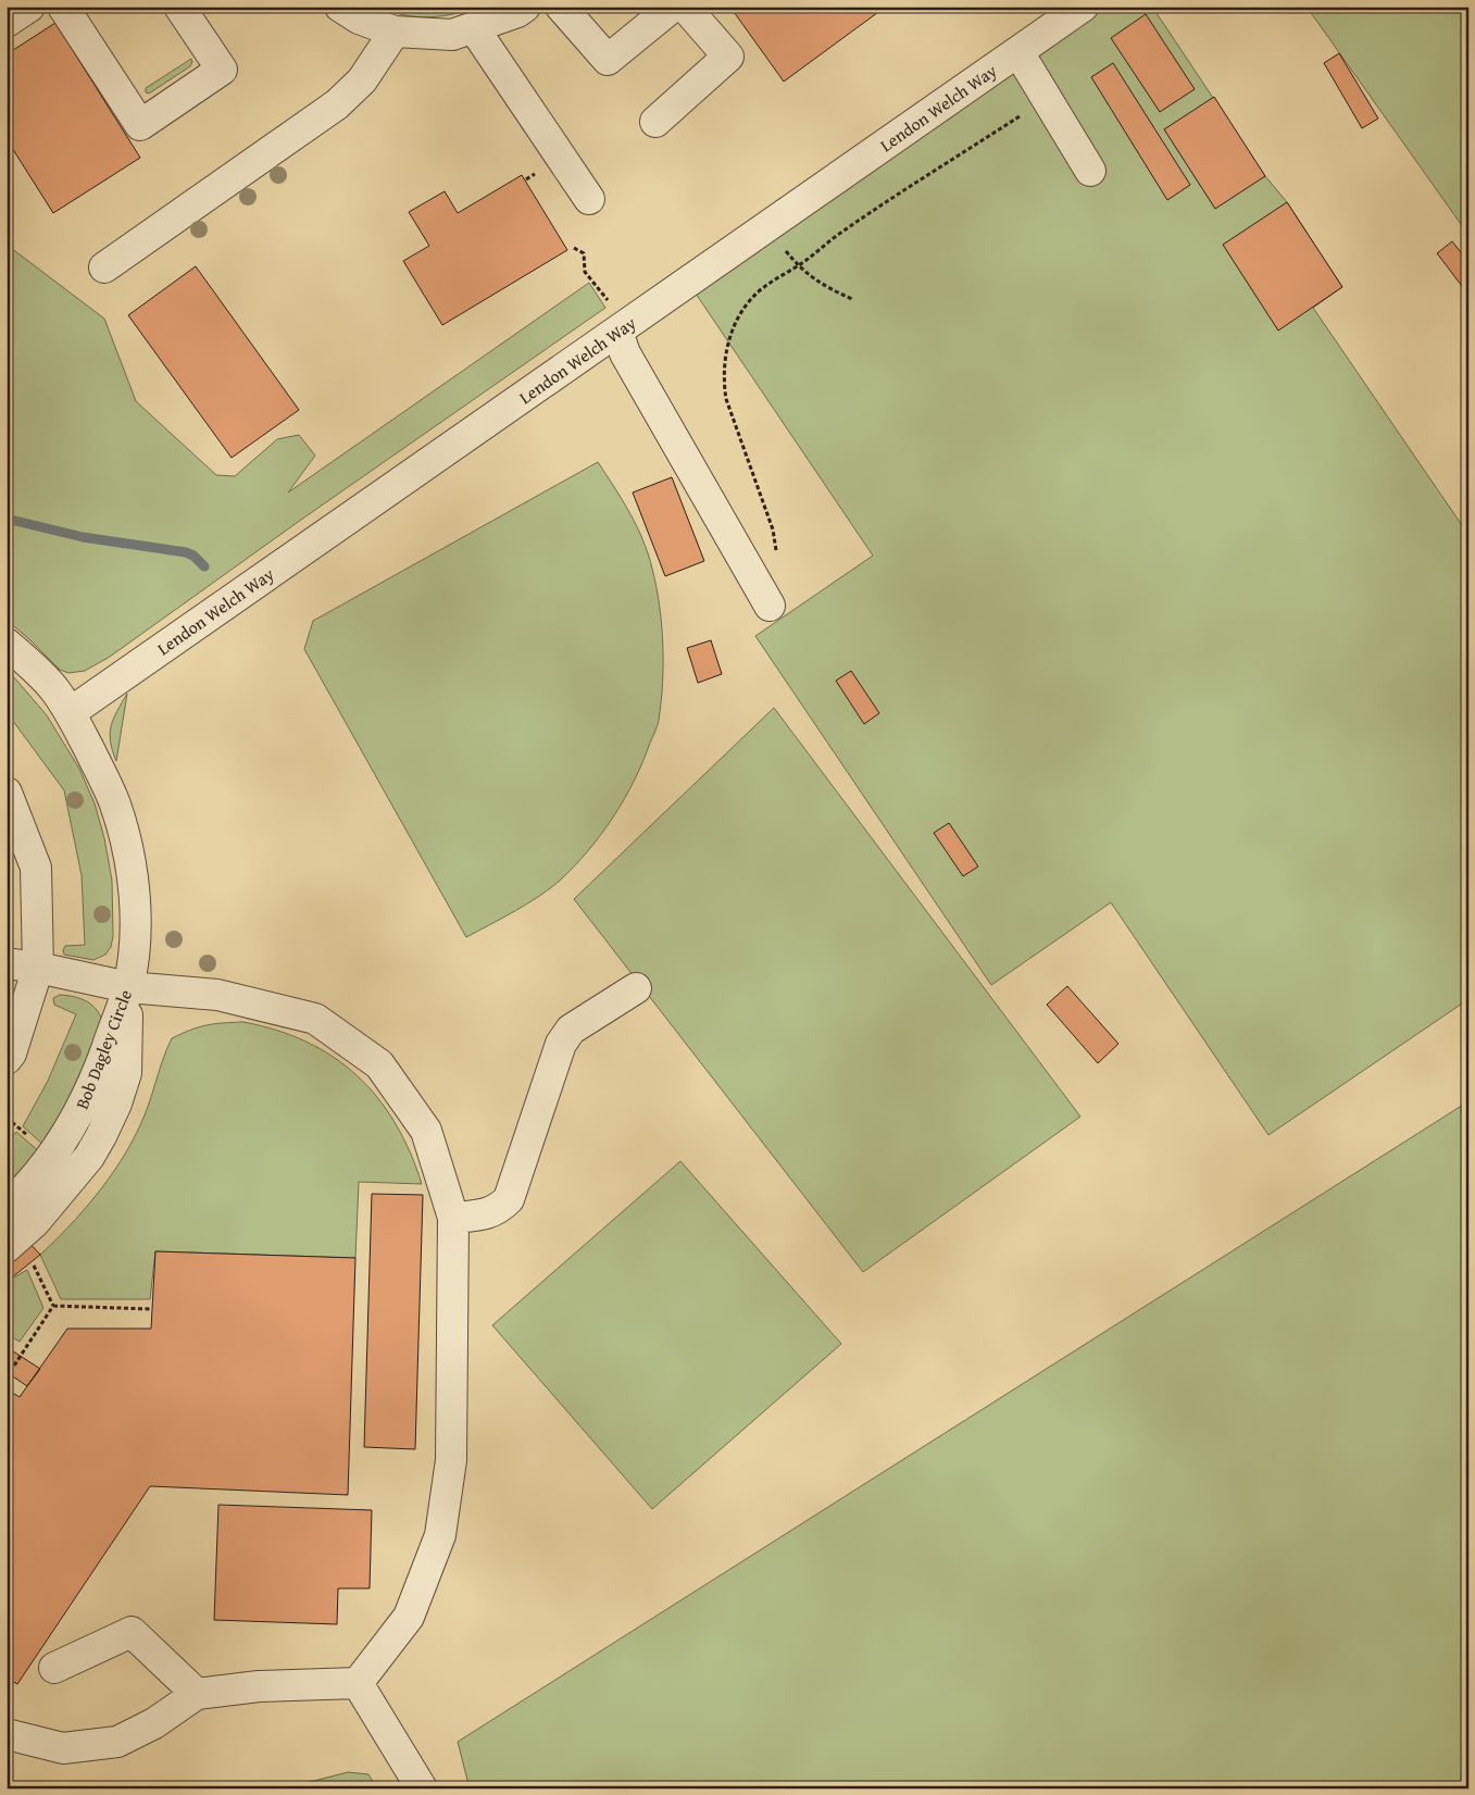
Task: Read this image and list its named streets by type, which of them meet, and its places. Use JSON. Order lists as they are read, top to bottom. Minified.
{"streets":{"street":["Lendon Welch Way","Bob Dagley Circle"]},"crossings":[["Lendon Welch Way","Bob Dagley Circle"]]}
